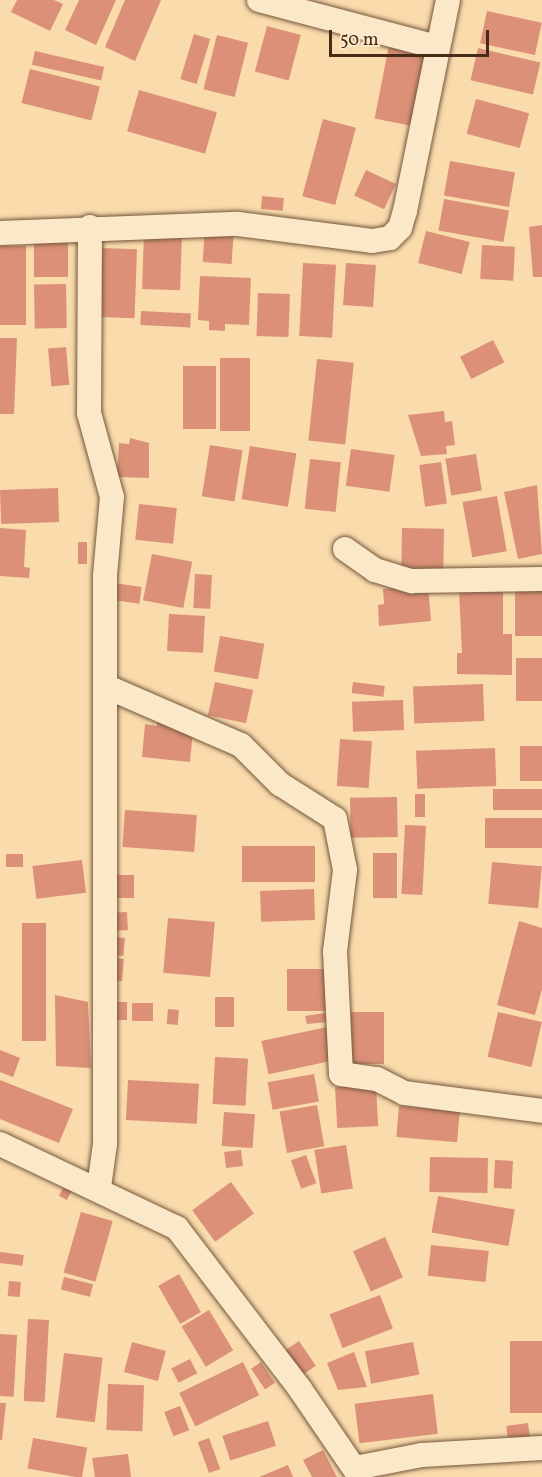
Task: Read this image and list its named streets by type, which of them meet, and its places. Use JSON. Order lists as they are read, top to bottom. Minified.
{"scale_bar":"50 m"}
